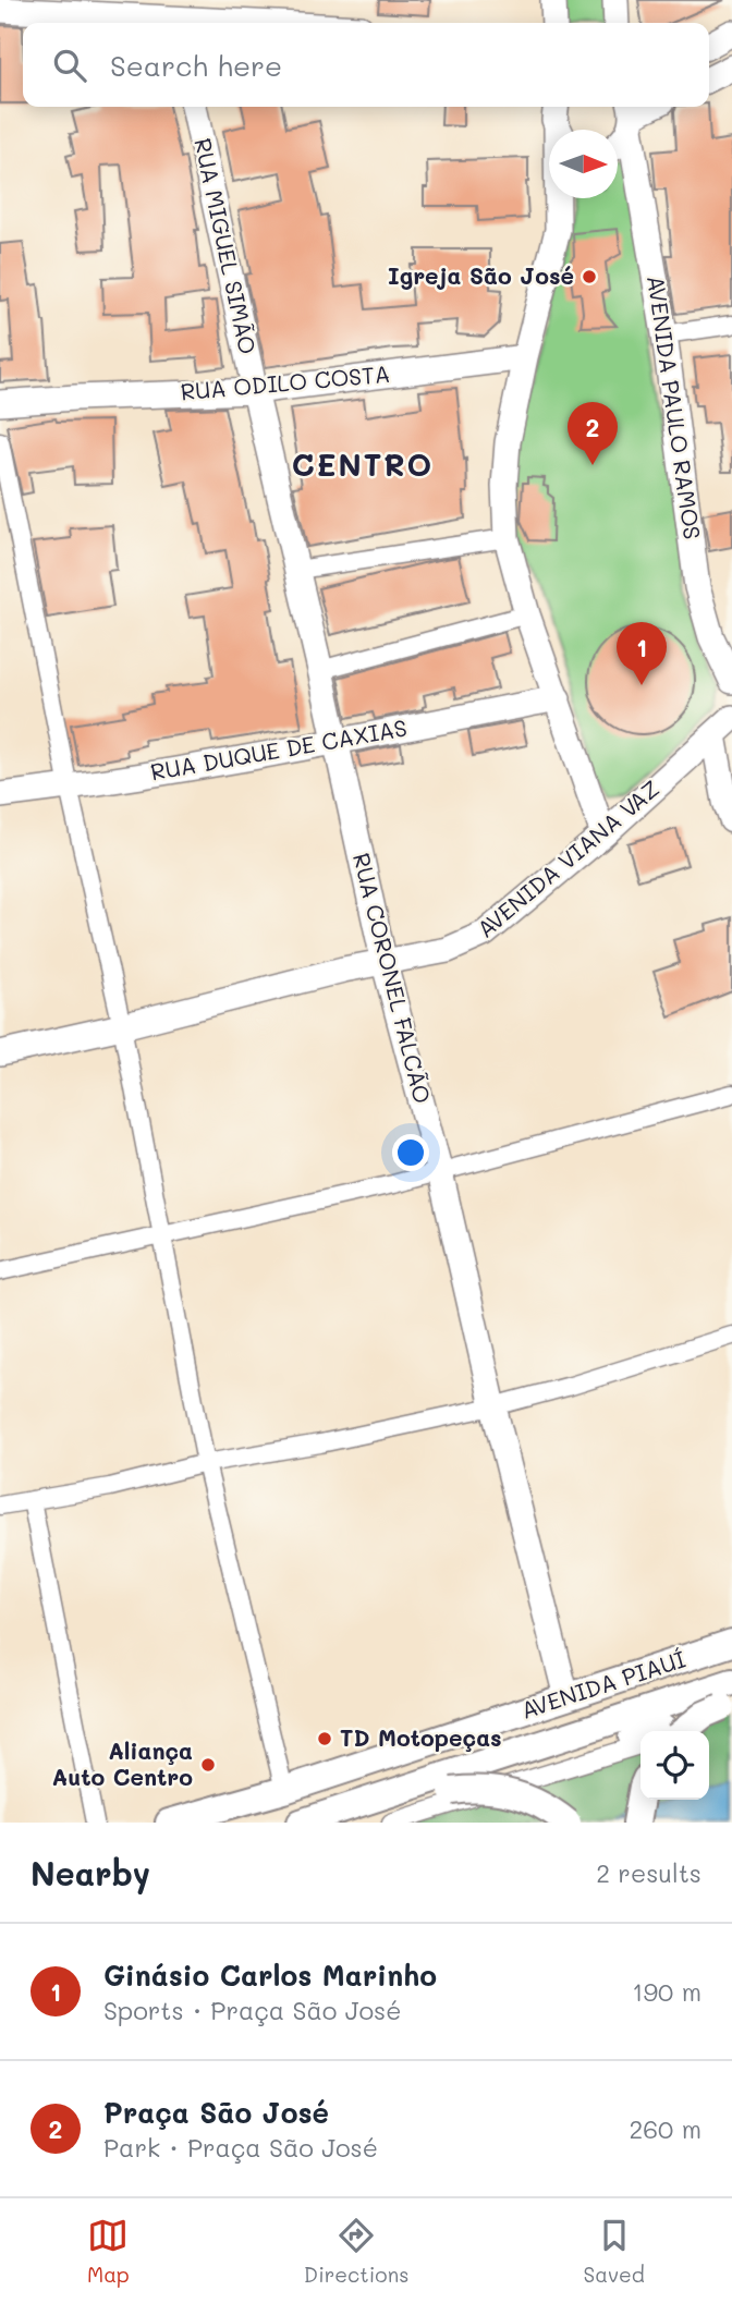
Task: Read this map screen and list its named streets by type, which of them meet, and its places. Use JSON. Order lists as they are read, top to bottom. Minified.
{"streets":{"main road":["AVENIDA PIAUÍ"],"street":["RUA MIGUEL SIMÃO","RUA ODILO COSTA","AVENIDA PAULO RAMOS","RUA DUQUE DE CAXIAS","AVENIDA VIANA VAZ","RUA CORONEL FALCÃO"]},"crossings":[["RUA MIGUEL SIMÃO","RUA ODILO COSTA"],["RUA MIGUEL SIMÃO","RUA CORONEL FALCÃO"],["RUA ODILO COSTA","RUA CORONEL FALCÃO"],["RUA DUQUE DE CAXIAS","RUA CORONEL FALCÃO"],["AVENIDA VIANA VAZ","RUA CORONEL FALCÃO"],["RUA CORONEL FALCÃO","AVENIDA PIAUÍ"]],"districts":["CENTRO"],"places":["Igreja São José","TD Motopeças","Aliança Auto Centro"],"north":"right","page":{"search":"Search here","pins":["2","1"],"heading":["Nearby","2 results"],"list":[{"mark":"1","name":"Ginásio Carlos Marinho","note":"Sports · Praça São José","value":"190 m"},{"mark":"2","name":"Praça São José","note":"Park · Praça São José","value":"260 m"}],"nav":["Map","Directions","Saved"]}}
